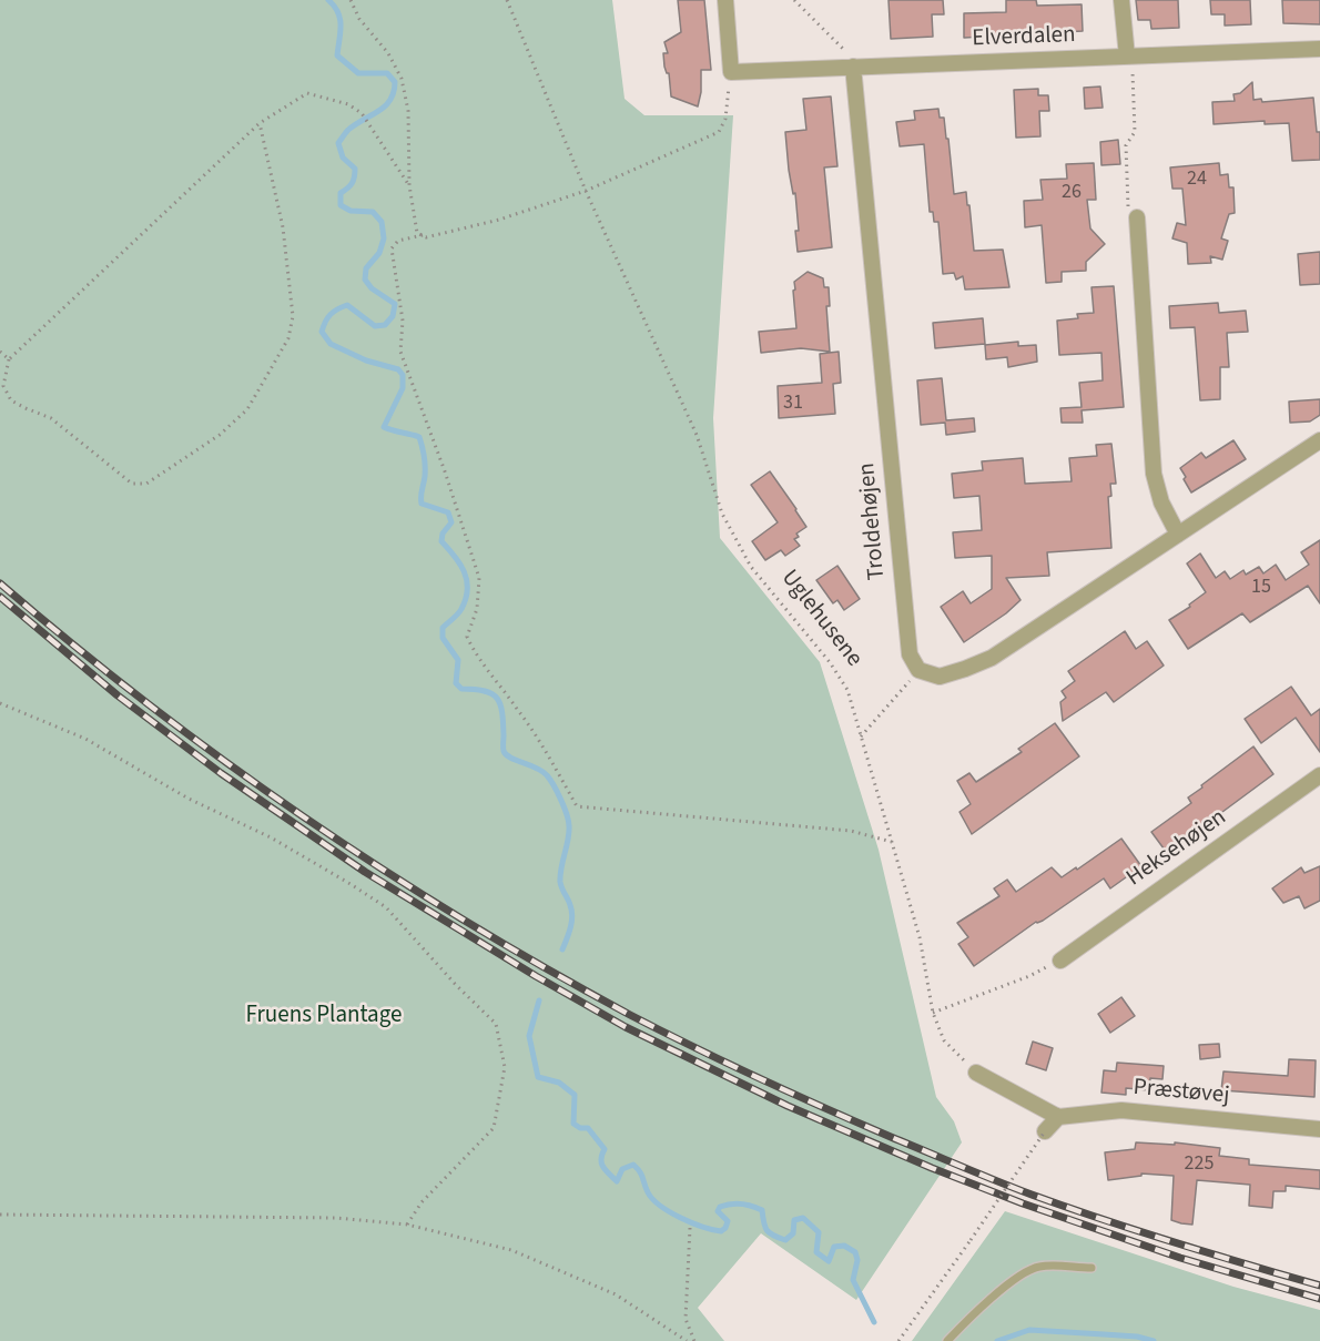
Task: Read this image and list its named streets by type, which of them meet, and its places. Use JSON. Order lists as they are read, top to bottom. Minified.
{"streets":{"street":["Elverdalen","Troldehøjen","Heksehøjen","Præstøvej"],"path":["Uglehusene"]},"crossings":[["Elverdalen","Troldehøjen"]],"parks":["Fruens Plantage"],"house_numbers":["24","26","31","15","225"]}
